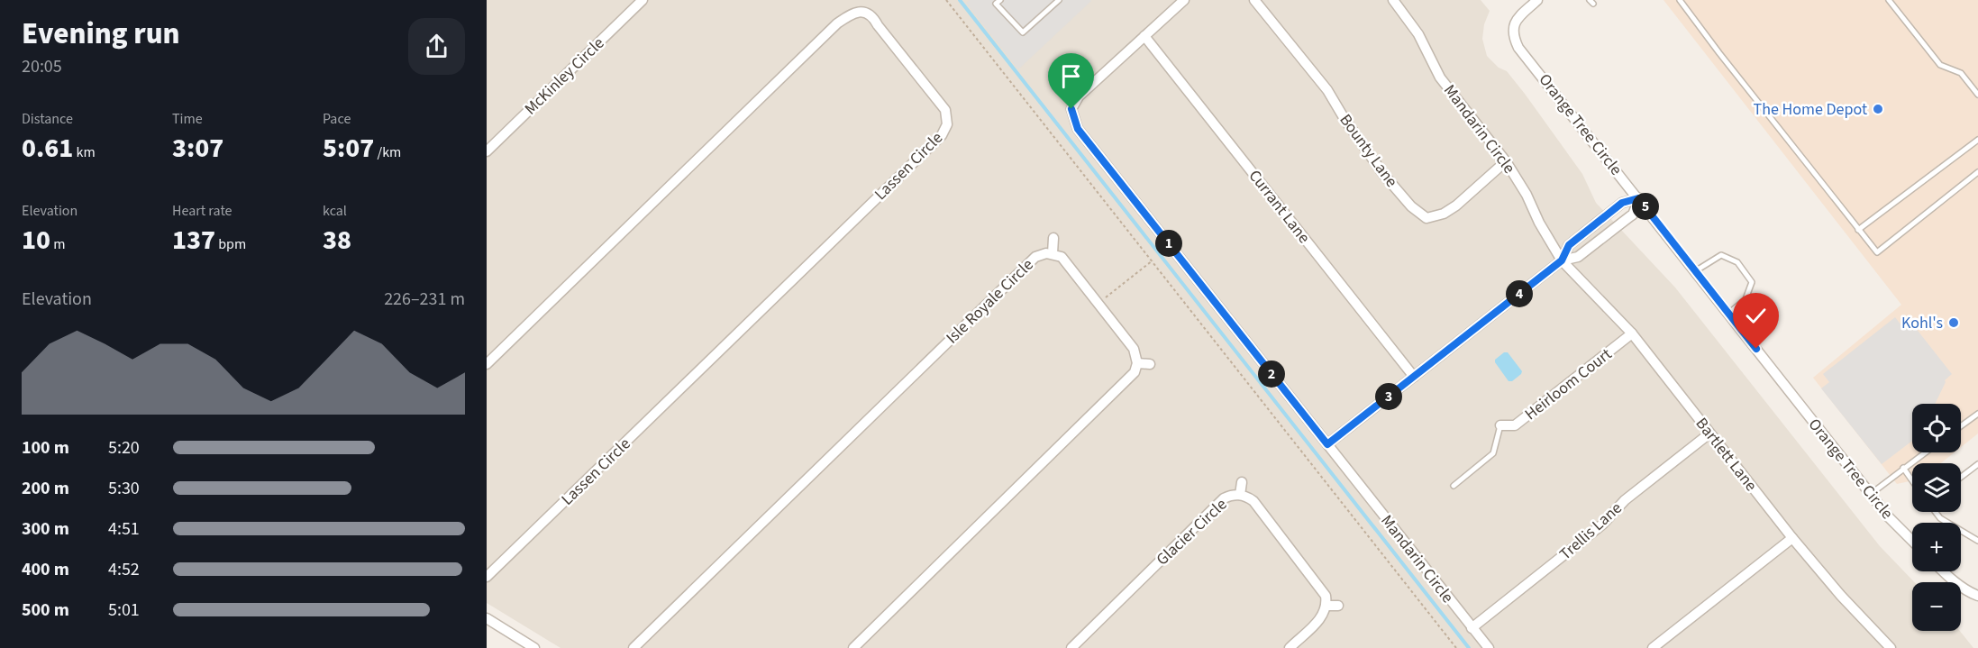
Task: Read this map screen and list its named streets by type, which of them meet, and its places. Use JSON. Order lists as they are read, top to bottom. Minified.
{"streets":{"street":["McKinley Circle","Orange Tree Circle","Mandarin Circle","Bounty Lane","Lassen Circle","Currant Lane","Isle Royale Circle","Heirloom Court","Bartlett Lane","Trellis Lane","Glacier Circle"]},"crossings":[["Mandarin Circle","Bounty Lane"],["Mandarin Circle","Currant Lane"],["Mandarin Circle","Bartlett Lane"],["Mandarin Circle","Trellis Lane"],["Heirloom Court","Bartlett Lane"],["Bartlett Lane","Trellis Lane"]],"places":["The Home Depot","Kohl's"],"page":{"heading":["Evening run","20:05"],"stats":[["Distance","0.61 km"],["Time","3:07"],["Pace","5:07 /km"],["Elevation","10 m"],["Heart rate","137 bpm"],["kcal","38"]],"pins":["5","1","4","2","3"],"chart":["Elevation","226–231 m"],"map_buttons":["+","−"],"list":[{"name":"100 m","note":"5:20"},{"name":"200 m","note":"5:30"},{"name":"300 m","note":"4:51"},{"name":"400 m","note":"4:52"},{"name":"500 m","note":"5:01"}]}}
